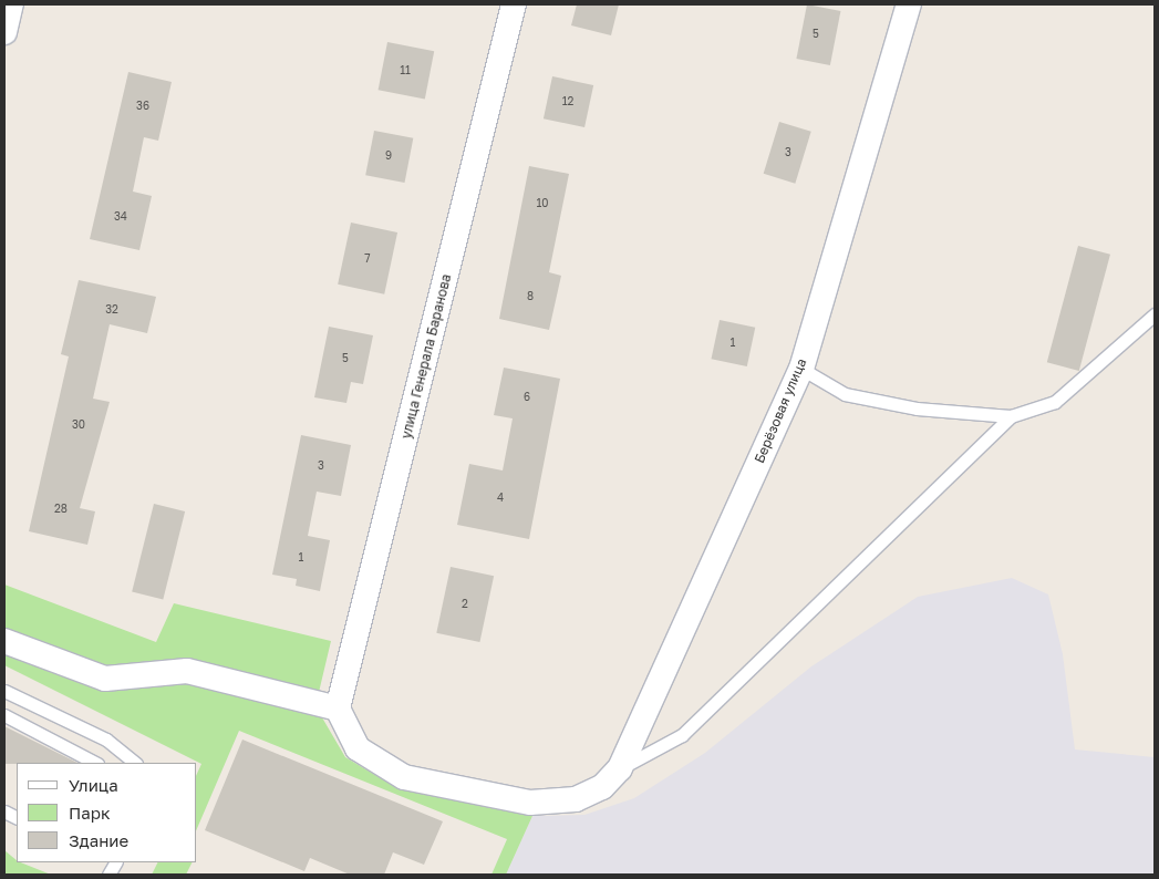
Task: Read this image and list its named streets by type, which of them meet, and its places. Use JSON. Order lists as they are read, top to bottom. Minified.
{"streets":{"street":["улица Генерала Баранова","Берёзовая улица"]},"house_numbers":["5","11","12","36","3","9","10","34","7","8","32","1","5","6","30","3","4","28","1","2"],"legend":["Улица","Парк","Здание"]}
